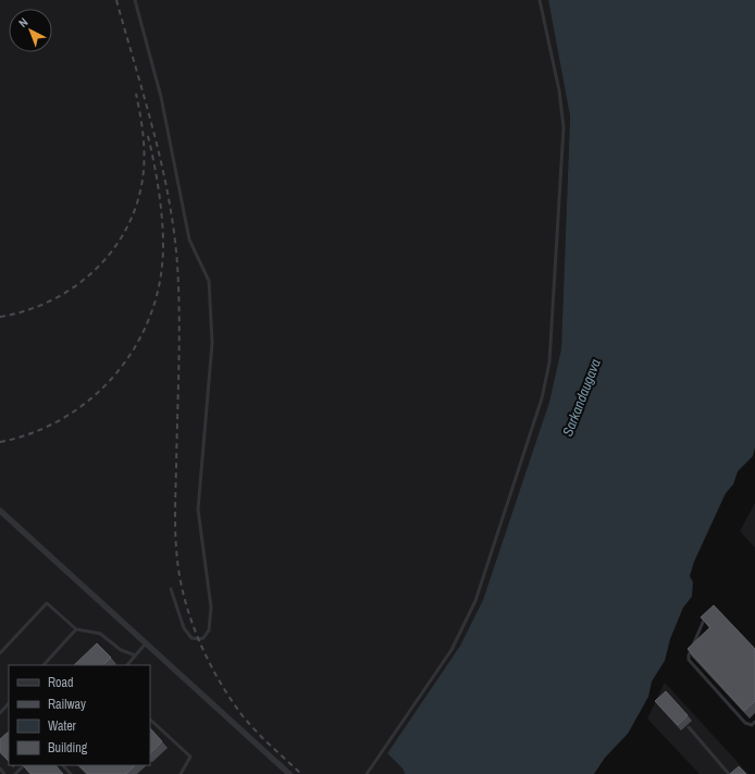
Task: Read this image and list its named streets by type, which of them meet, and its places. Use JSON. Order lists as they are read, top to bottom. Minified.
{"water":["Sarkandaugava"],"legend":["Road","Railway","Water","Building"],"north":"top left"}
